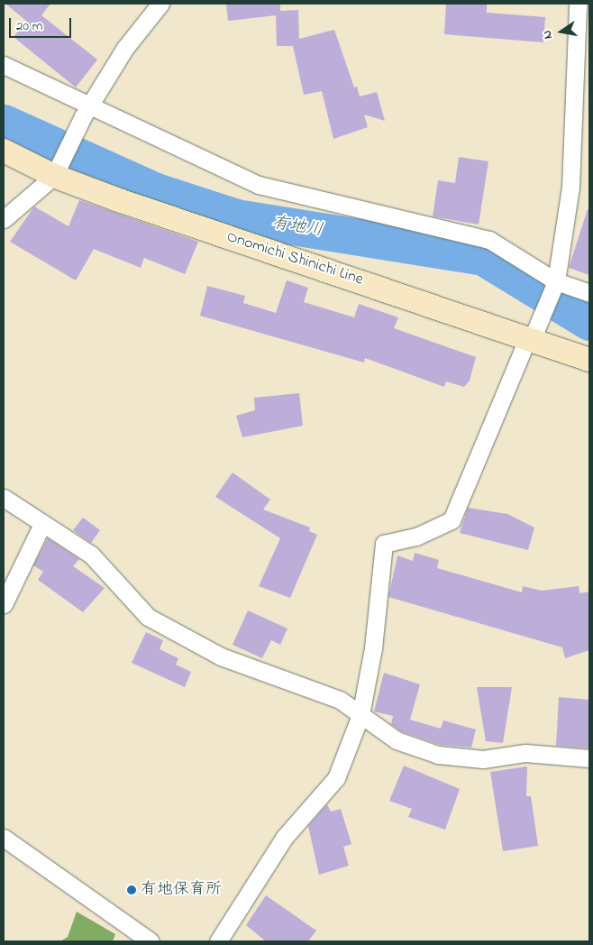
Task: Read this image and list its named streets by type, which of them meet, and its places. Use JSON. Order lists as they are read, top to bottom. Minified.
{"streets":{"main road":["Onomichi Shinichi Line"]},"water":["有地川"],"places":["有地保育所"],"scale_bar":"20 m","north":"left"}
